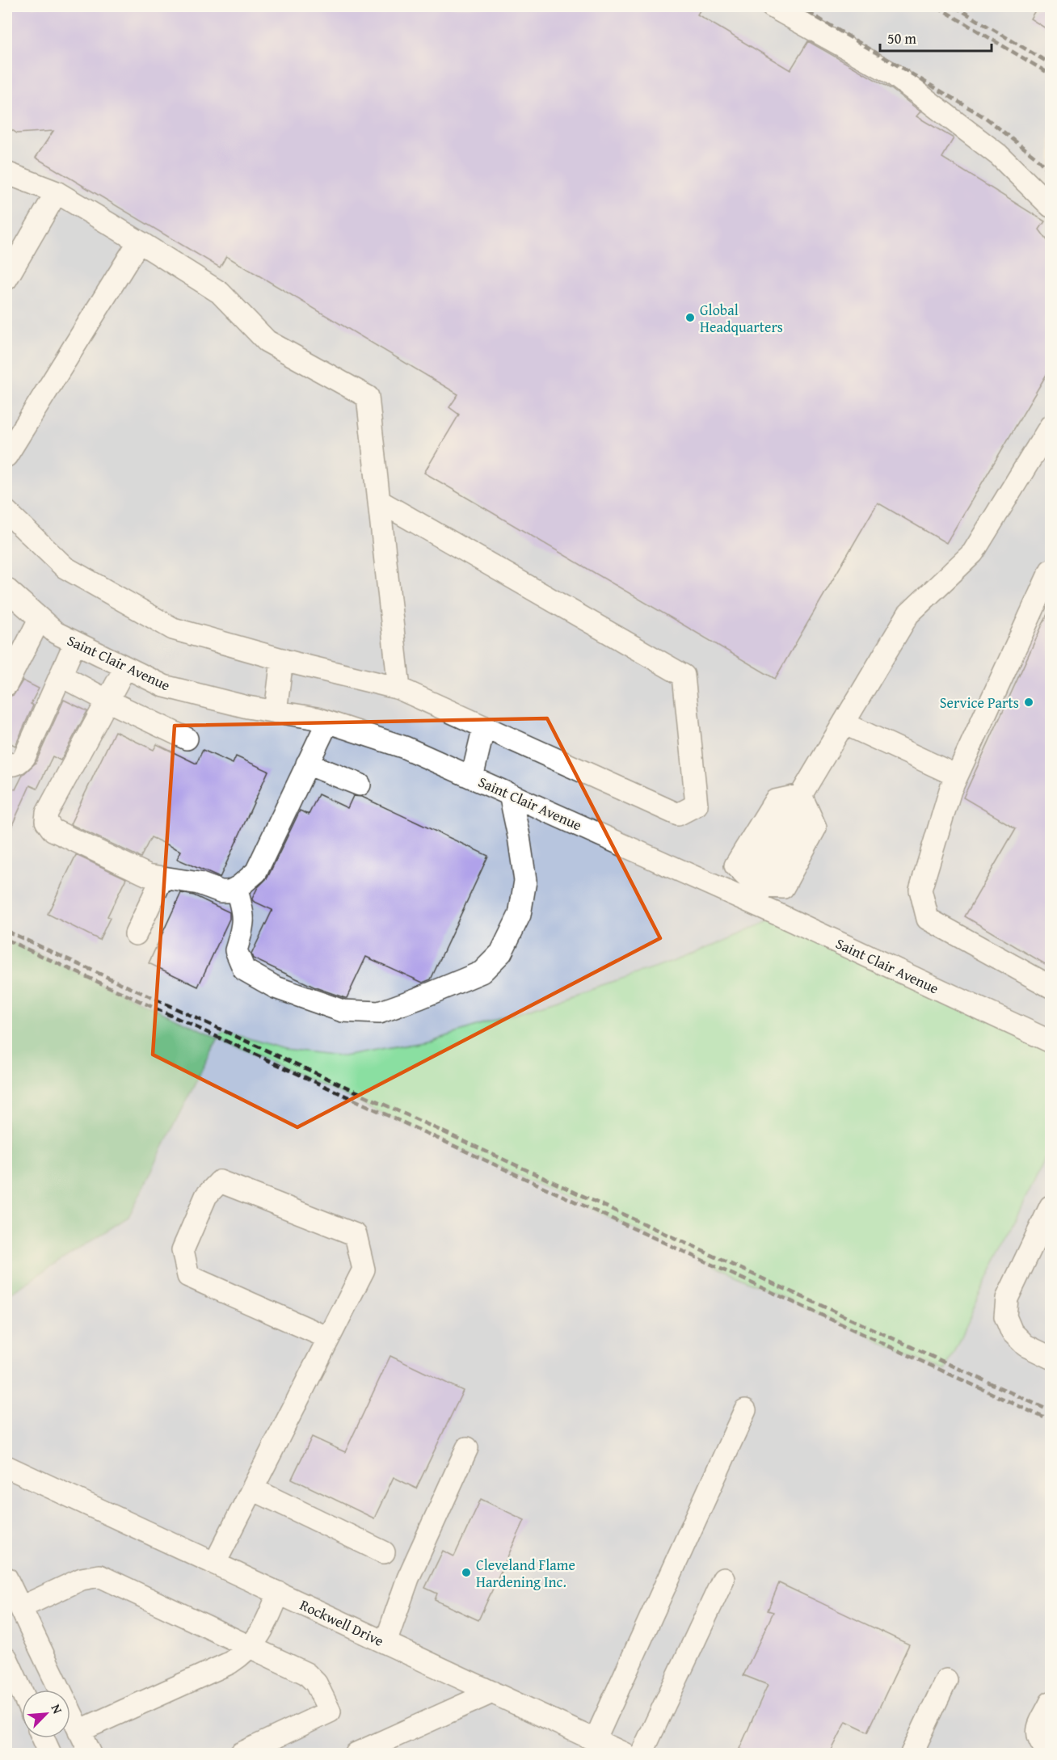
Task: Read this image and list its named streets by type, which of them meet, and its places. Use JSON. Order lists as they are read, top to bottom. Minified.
{"streets":{"street":["Saint Clair Avenue","Rockwell Drive"]},"places":["Global Headquarters","Service Parts","Cleveland Flame Hardening Inc."],"scale_bar":"50 m","north":"top right"}
